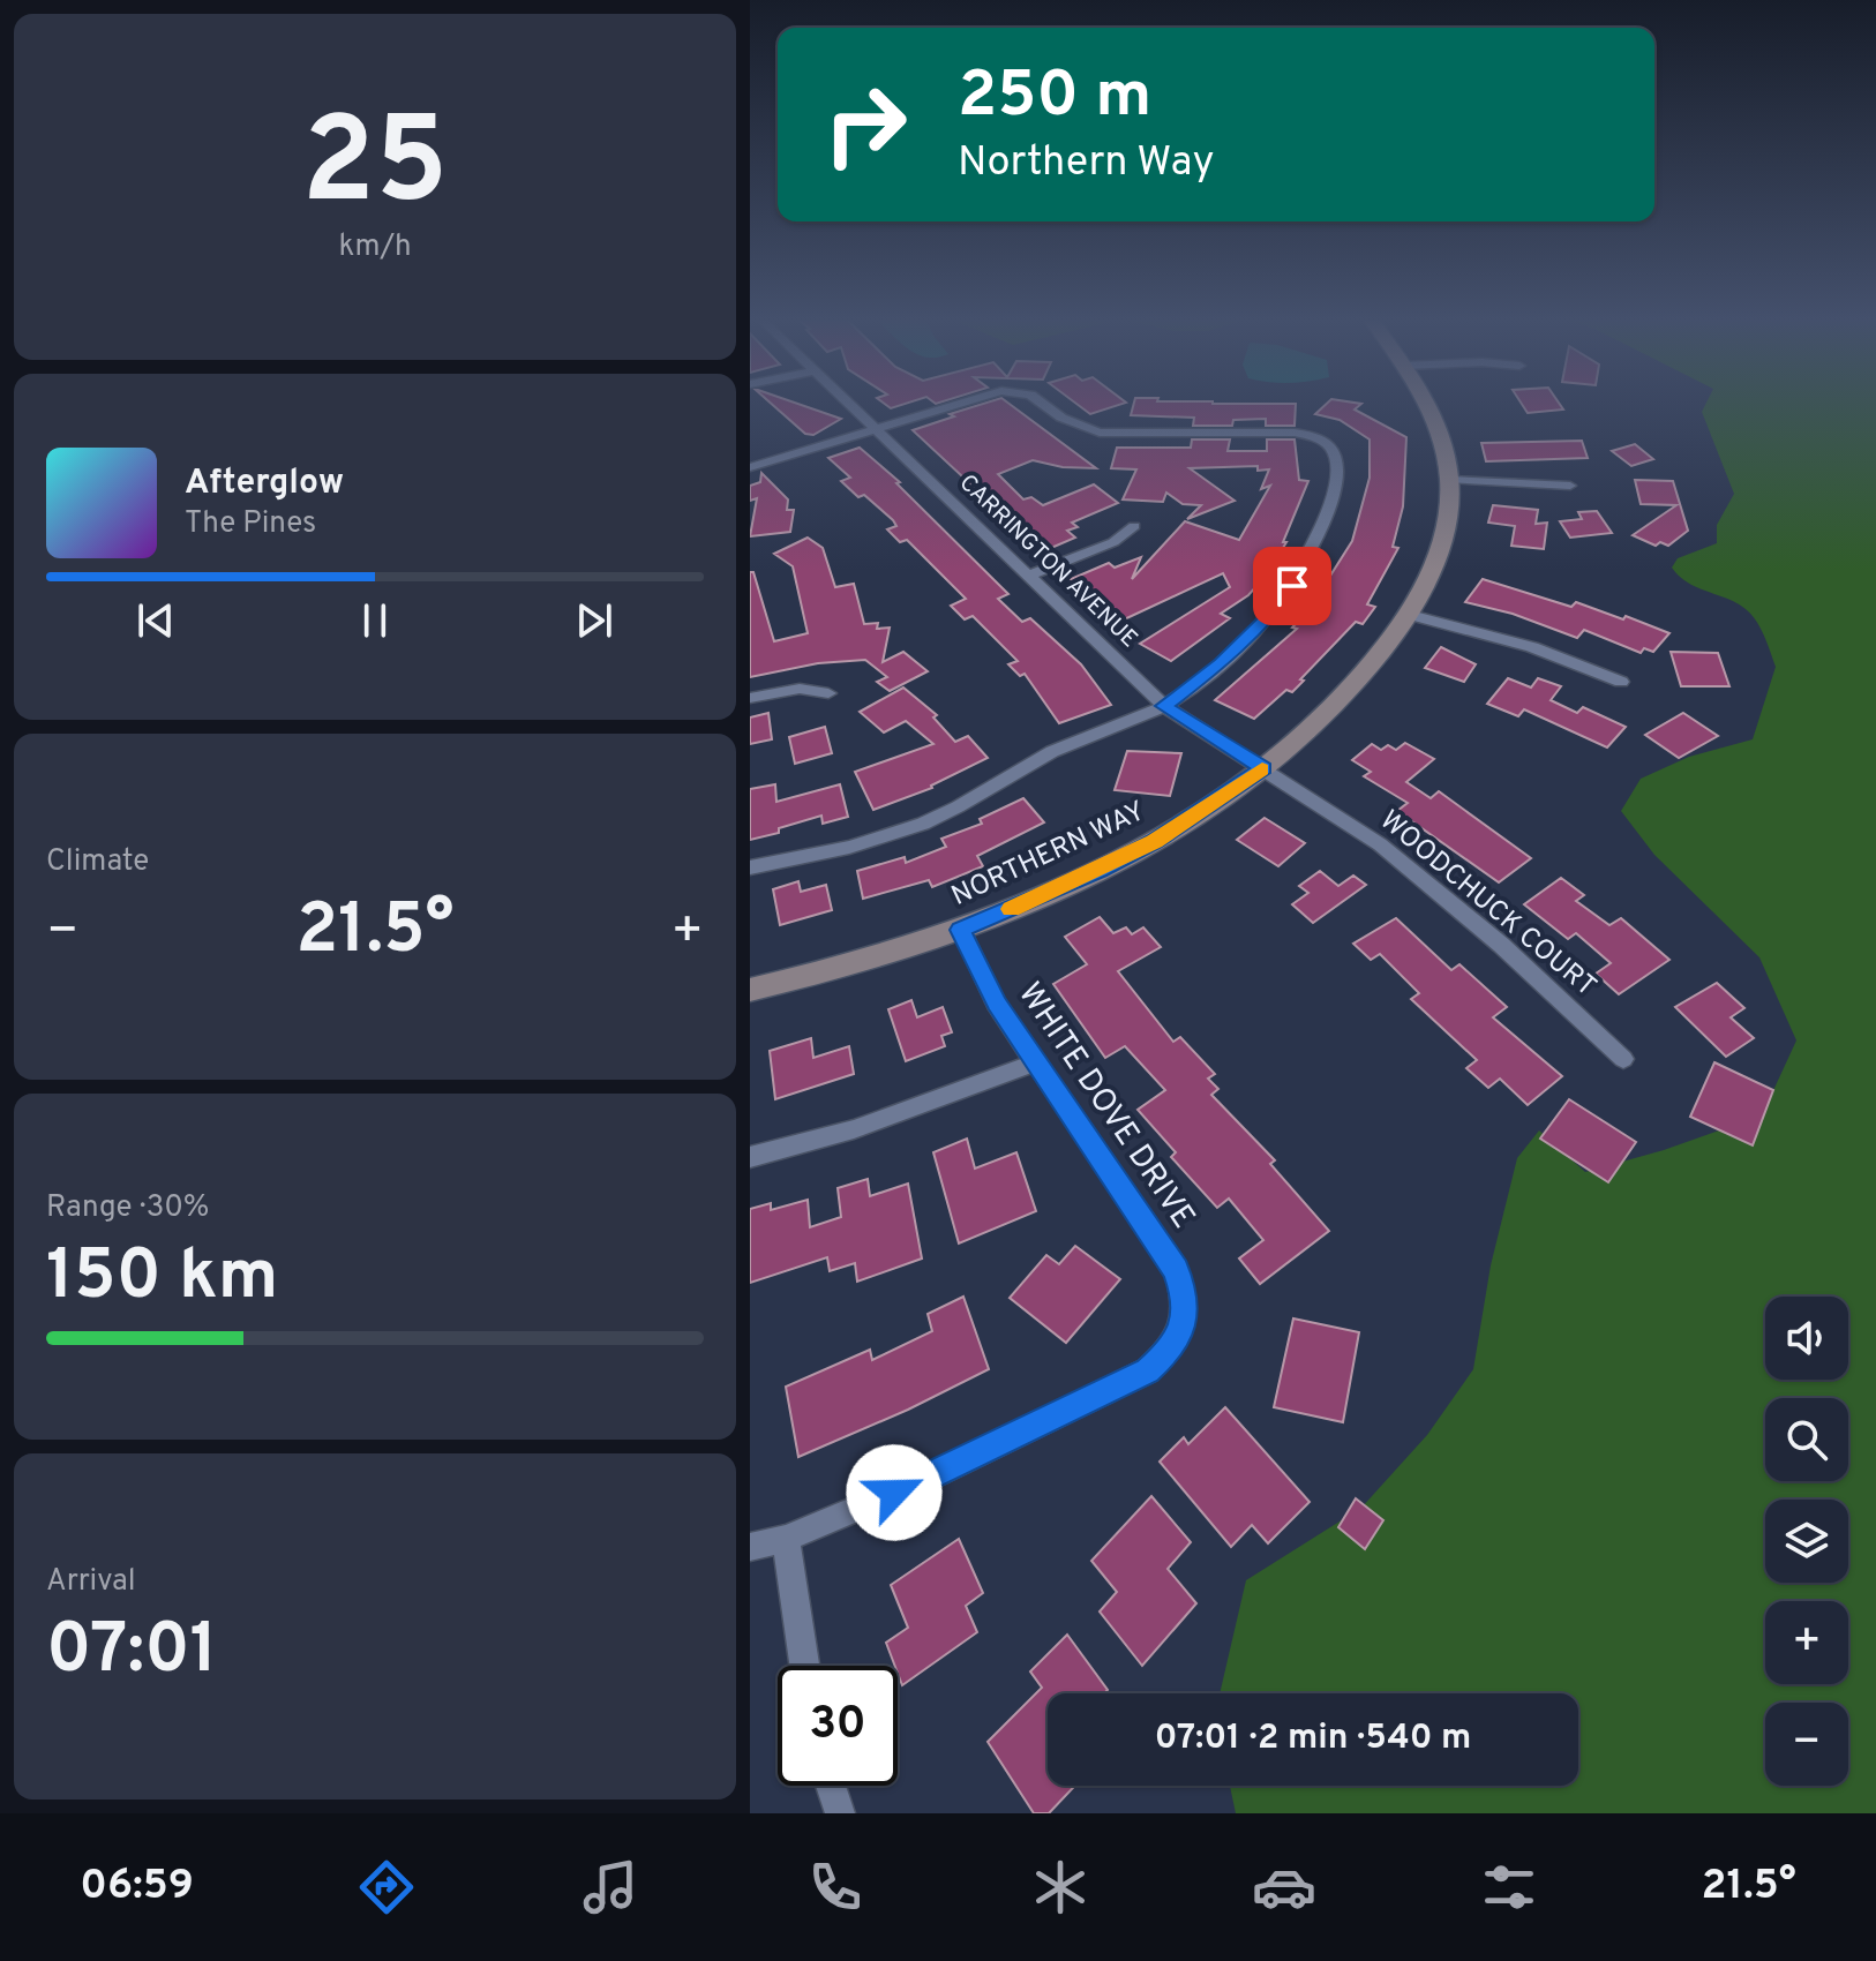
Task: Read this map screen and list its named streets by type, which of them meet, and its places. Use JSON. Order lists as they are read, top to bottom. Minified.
{"streets":{"street":["CARRINGTON AVENUE","NORTHERN WAY","WOODCHUCK COURT","WHITE DOVE DRIVE"]},"crossings":[["CARRINGTON AVENUE","NORTHERN WAY"],["CARRINGTON AVENUE","WOODCHUCK COURT"],["NORTHERN WAY","WOODCHUCK COURT"],["NORTHERN WAY","WHITE DOVE DRIVE"]],"page":{"tile":[["25","km/h"],"Climate",["Range · 30%","150 km"],["Arrival","07:01"]],"turn":["250 m","Northern Way"],"song":["Afterglow","The Pines"],"heat":["−","21.5°","+"],"map_buttons":["+","−"],"limit":"30","trip":"07:01 · 2 min · 540 m","tabs":["06:59","21.5°"]}}
